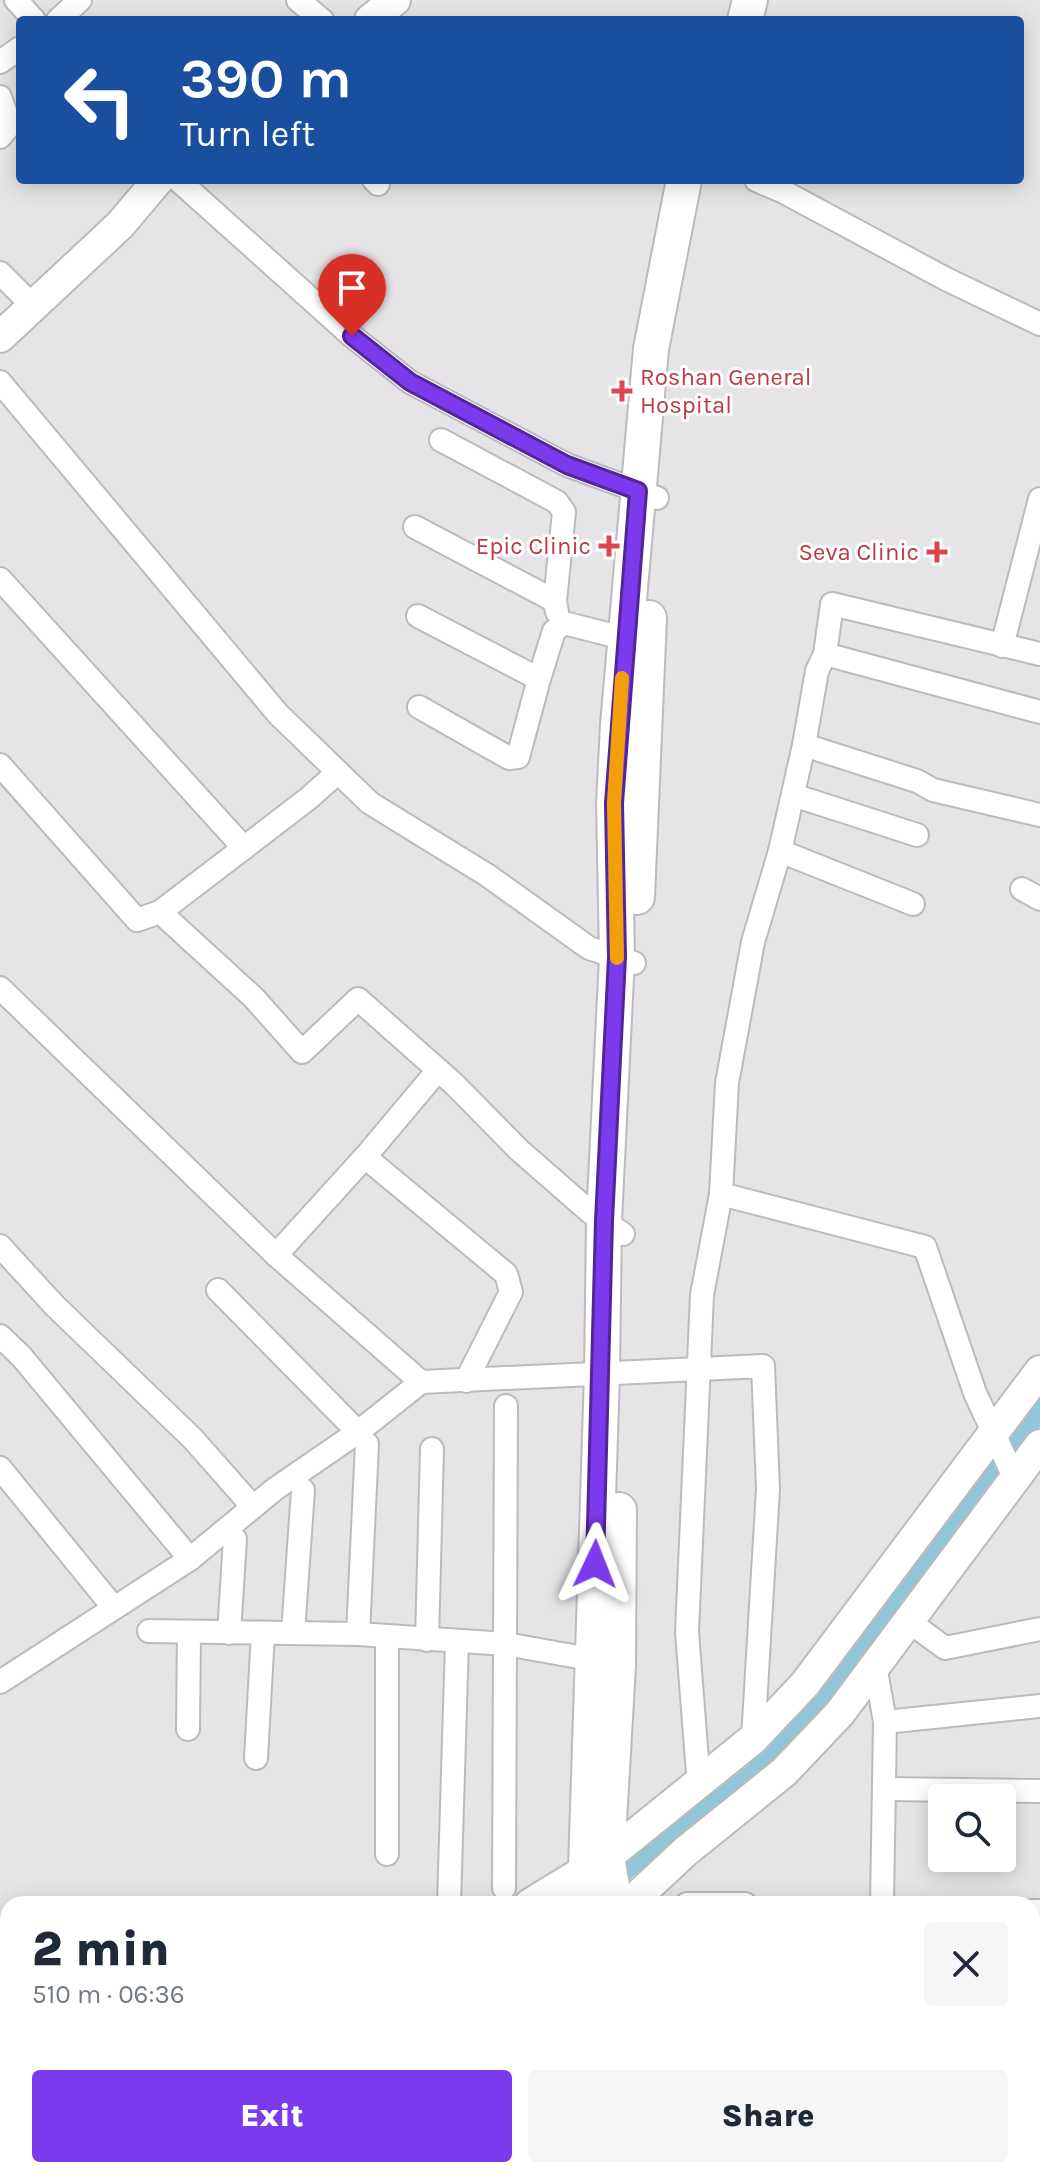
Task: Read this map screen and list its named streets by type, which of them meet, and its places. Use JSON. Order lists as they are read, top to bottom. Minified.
{"places":{"health":["Roshan General Hospital","Epic Clinic","Seva Clinic"]},"page":{"turn":["390 m","Turn left"],"heading":["2 min","510 m · 06:36"],"buttons":["Exit","Share"]}}
